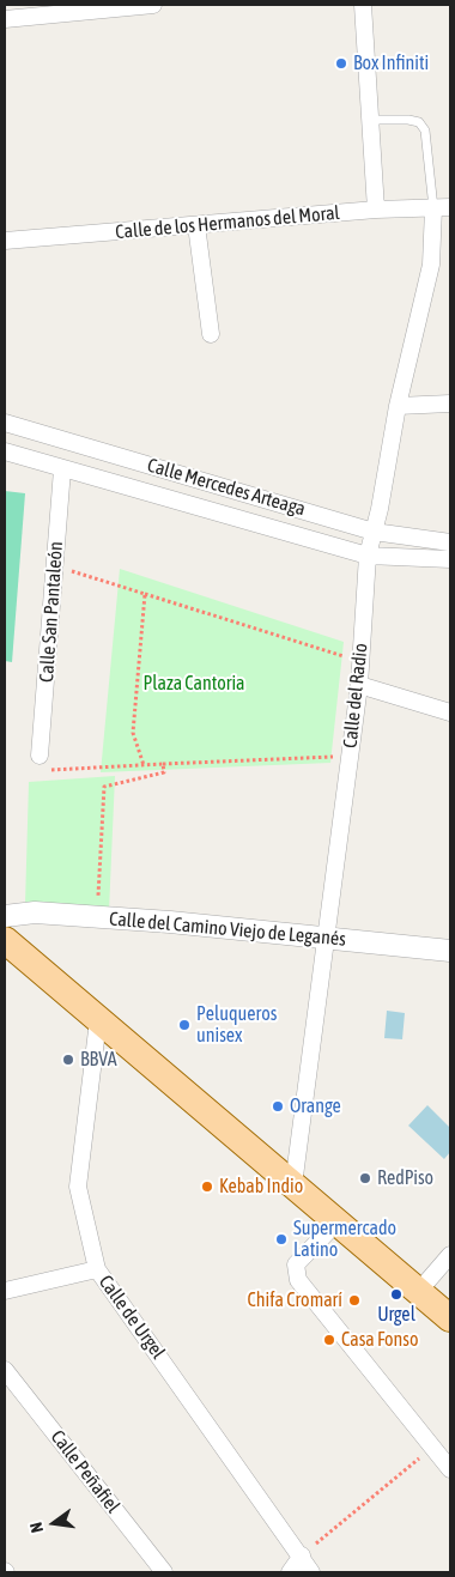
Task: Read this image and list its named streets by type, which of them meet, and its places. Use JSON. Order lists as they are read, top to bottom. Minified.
{"streets":{"street":["Calle de los Hermanos del Moral","Calle Mercedes Arteaga","Calle San Pantaleón","Calle del Radio","Calle del Camino Viejo de Leganés","Calle de Urgel","Calle Peñafiel"]},"crossings":[["Calle de los Hermanos del Moral","Calle del Radio"],["Calle Mercedes Arteaga","Calle San Pantaleón"],["Calle Mercedes Arteaga","Calle del Radio"],["Calle del Radio","Calle del Camino Viejo de Leganés"]],"parks":["Plaza Cantoria"],"places":["Box Infiniti","Peluqueros unisex","BBVA","Orange","RedPiso","Kebab Indio","Supermercado Latino","Urgel","Chifa Cromarí","Casa Fonso"],"north":"left"}
